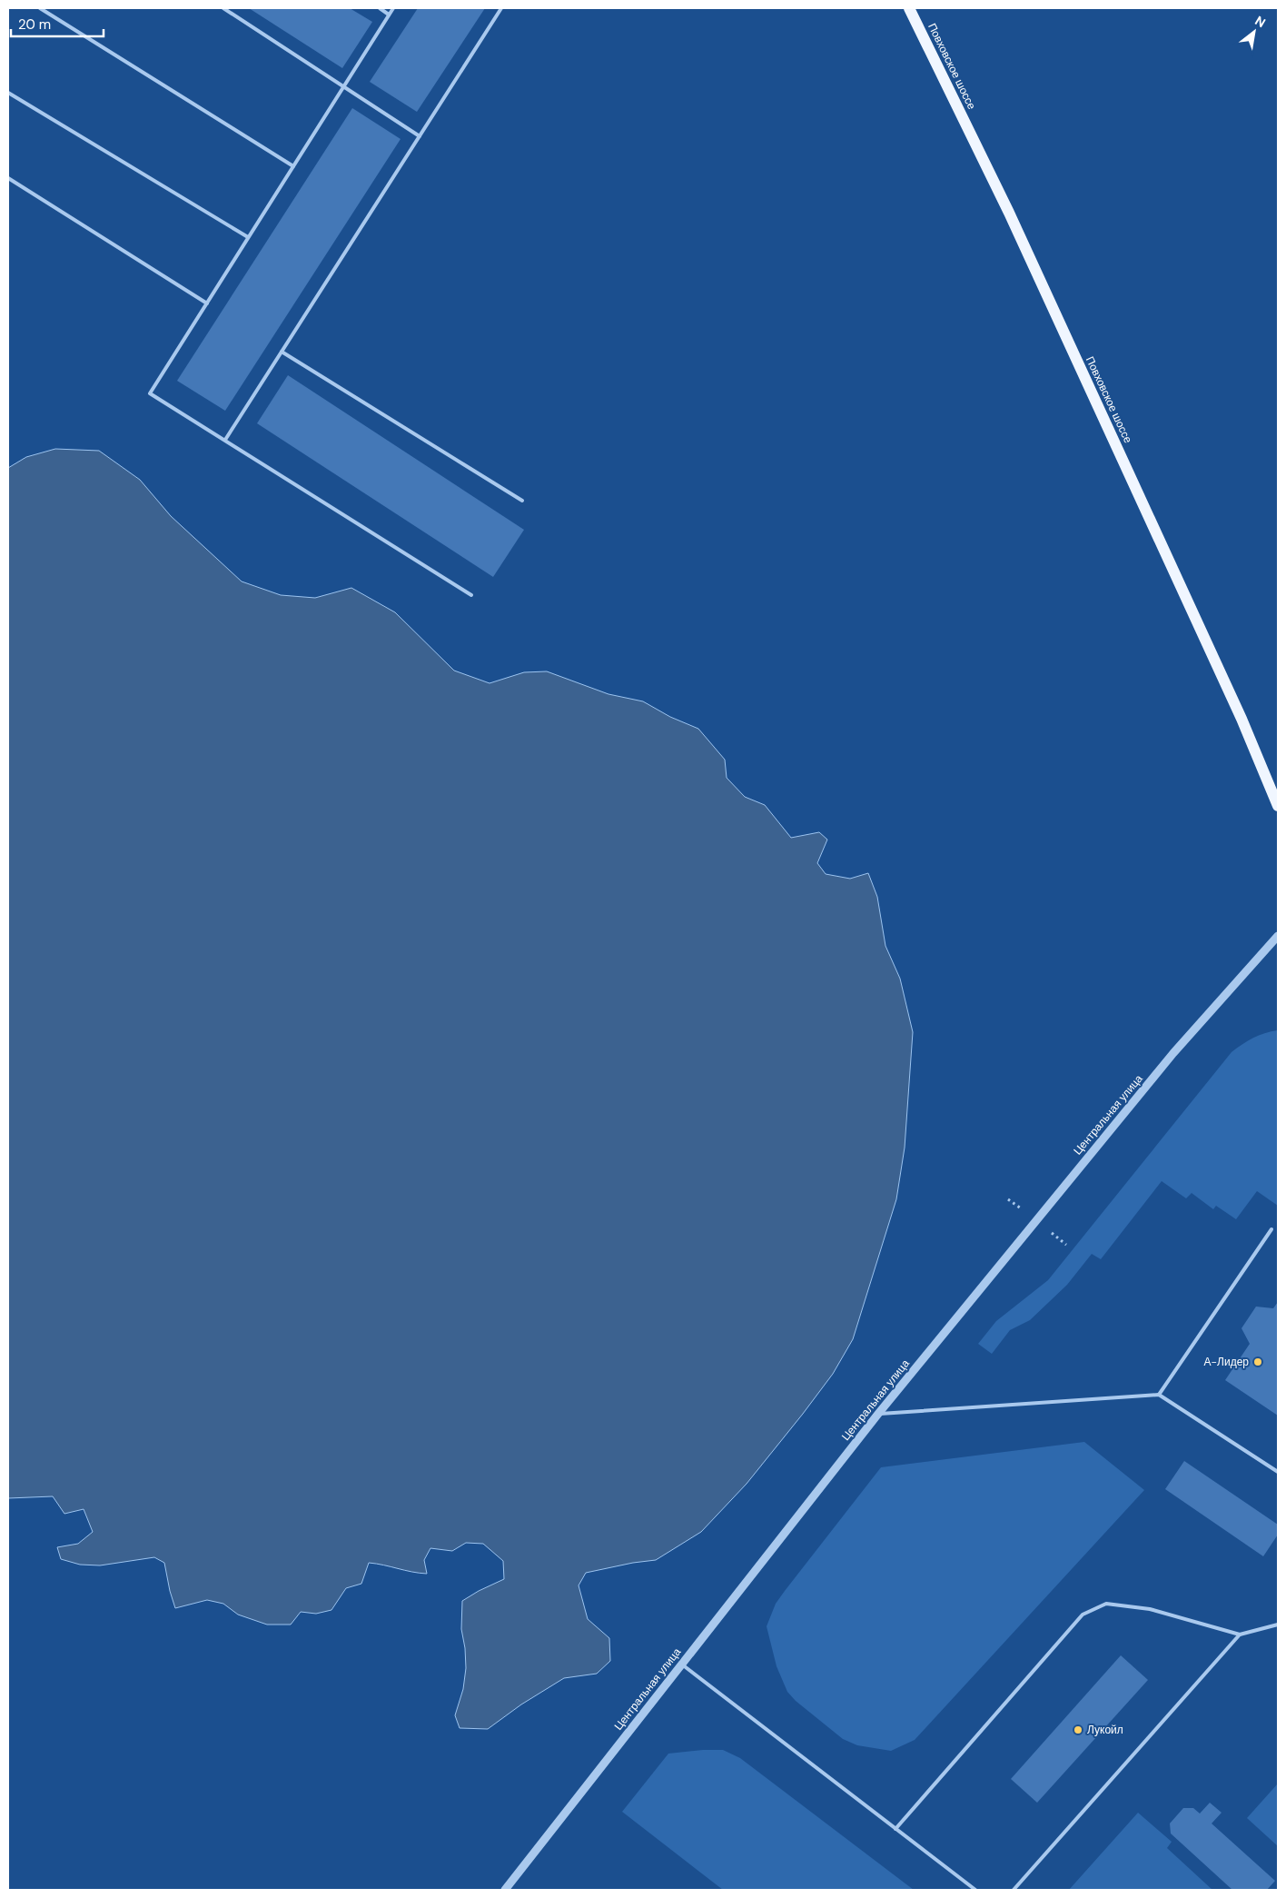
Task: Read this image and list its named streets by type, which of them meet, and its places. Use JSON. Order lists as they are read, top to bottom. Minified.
{"streets":{"main road":["Повховское шоссе"],"street":["Центральная улица"]},"places":["А-Лидер","Лукойл"],"scale_bar":"20 m","north":"top right"}
